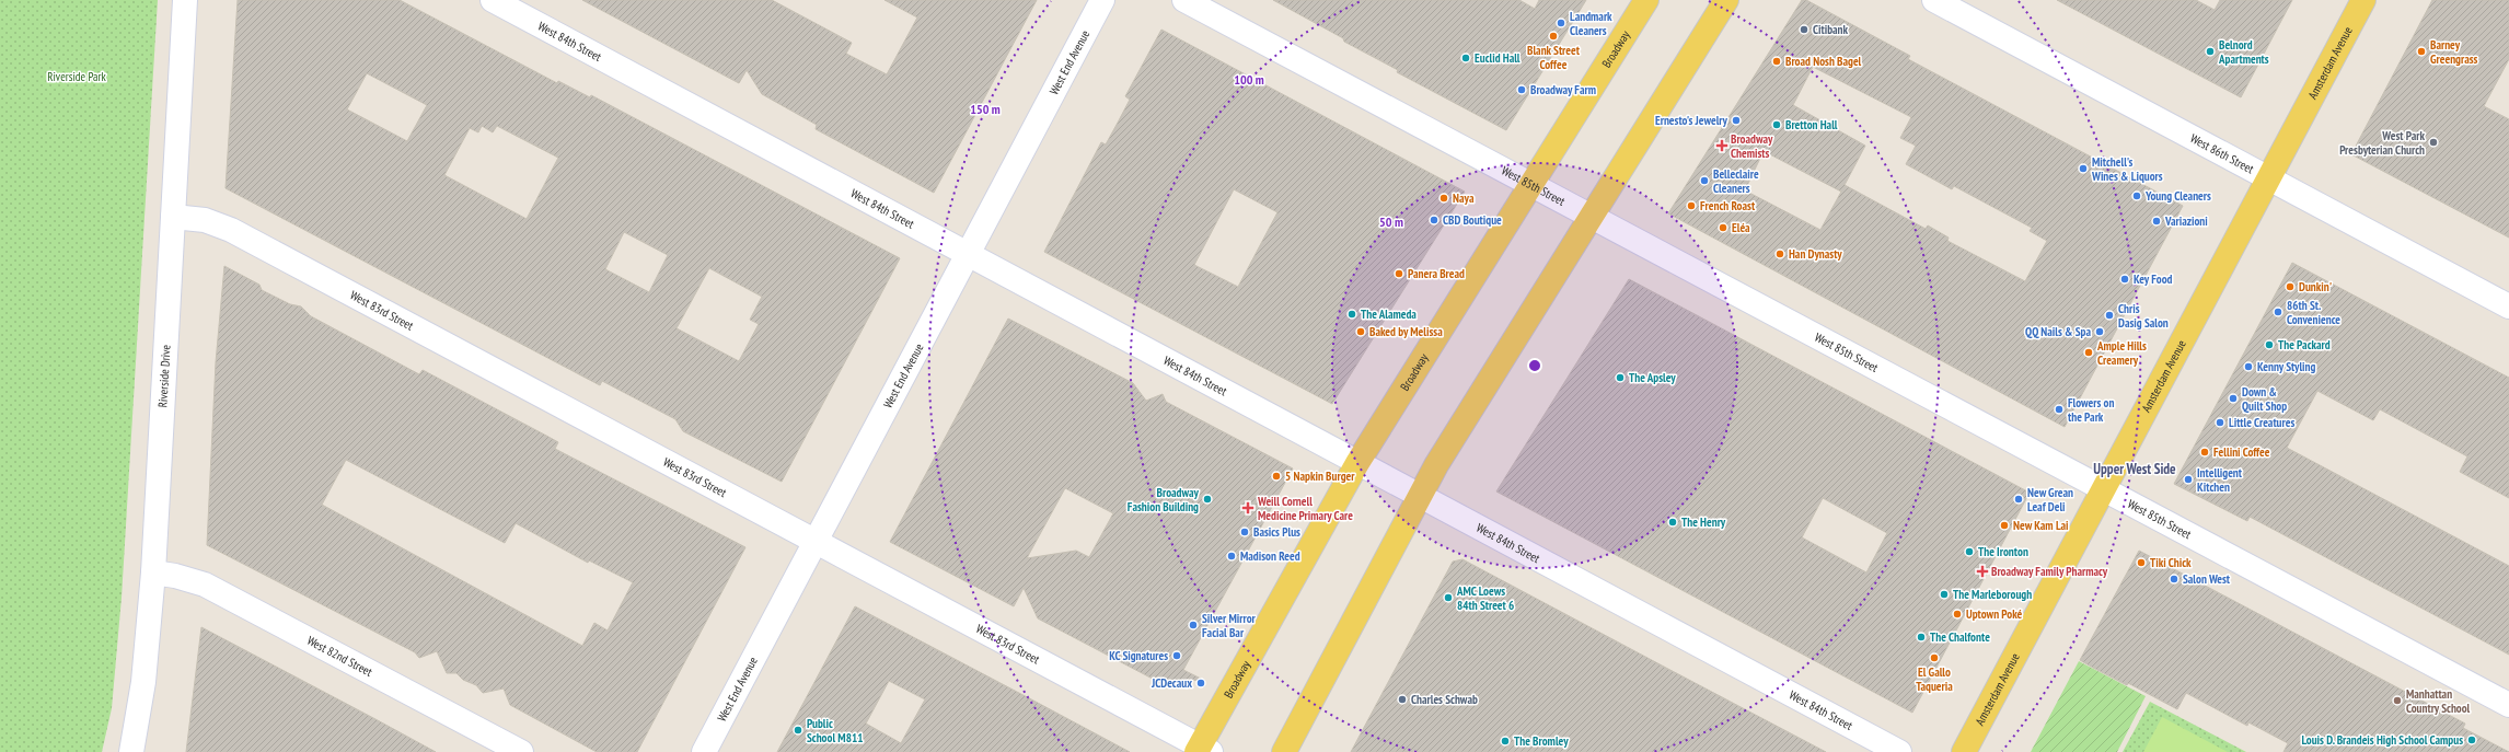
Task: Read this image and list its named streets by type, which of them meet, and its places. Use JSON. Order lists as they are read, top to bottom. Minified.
{"streets":{"main road":["Broadway","Amsterdam Avenue"],"street":["West 84th Street","West End Avenue","West 86th Street","West 85th Street","West 83rd Street","Riverside Drive","West 82nd Street"]},"crossings":[["West 84th Street","Broadway"],["West 84th Street","West End Avenue"],["Broadway","West 85th Street"],["Broadway","West 83rd Street"],["West End Avenue","West 83rd Street"],["Amsterdam Avenue","West 86th Street"],["Amsterdam Avenue","West 85th Street"],["West 83rd Street","Riverside Drive"],["Riverside Drive","West 82nd Street"]],"districts":["Upper West Side"],"parks":["Riverside Park"],"places":{"other":["Landmark Cleaners","Citibank","Blank Street Coffee","Belnord Apartments","Barney Greengrass","Euclid Hall","Broad Nosh Bagel","Broadway Farm","Ernesto's Jewelry","Bretton Hall","West Park Presbyterian Church","Mitchell's Wines & Liquors","Belleclaire Cleaners","Young Cleaners","Naya","French Roast","CBD Boutique","Variazioni","Eléa","Han Dynasty","Panera Bread","Key Food","Dunkin'","86th St. Convenience","The Alameda","Chris Dasig Salon","Baked by Melissa","QQ Nails & Spa","The Packard","Ample Hills Creamery","Kenny Styling","The Apsley","Down & Quilt Shop","Flowers on the Park","Little Creatures","Fellini Coffee","5 Napkin Burger","Intelligent Kitchen","Broadway Fashion Building","New Grean Leaf Deli","The Henry","New Kam Lai","Basics Plus","The Ironton","Madison Reed","Tiki Chick","Salon West","The Marleborough","AMC Loews 84th Street 6","Uptown Poké","Silver Mirror Facial Bar","The Chalfonte","KC Signatures","El Gallo Taqueria","JCDecaux","Charles Schwab","Manhattan Country School","Public School M811","Louis D. Brandeis High School Campus","The Bromley"],"health":["Broadway Chemists","Weill Cornell Medicine Primary Care","Broadway Family Pharmacy"]},"rings":["100 m","150 m","50 m"]}
